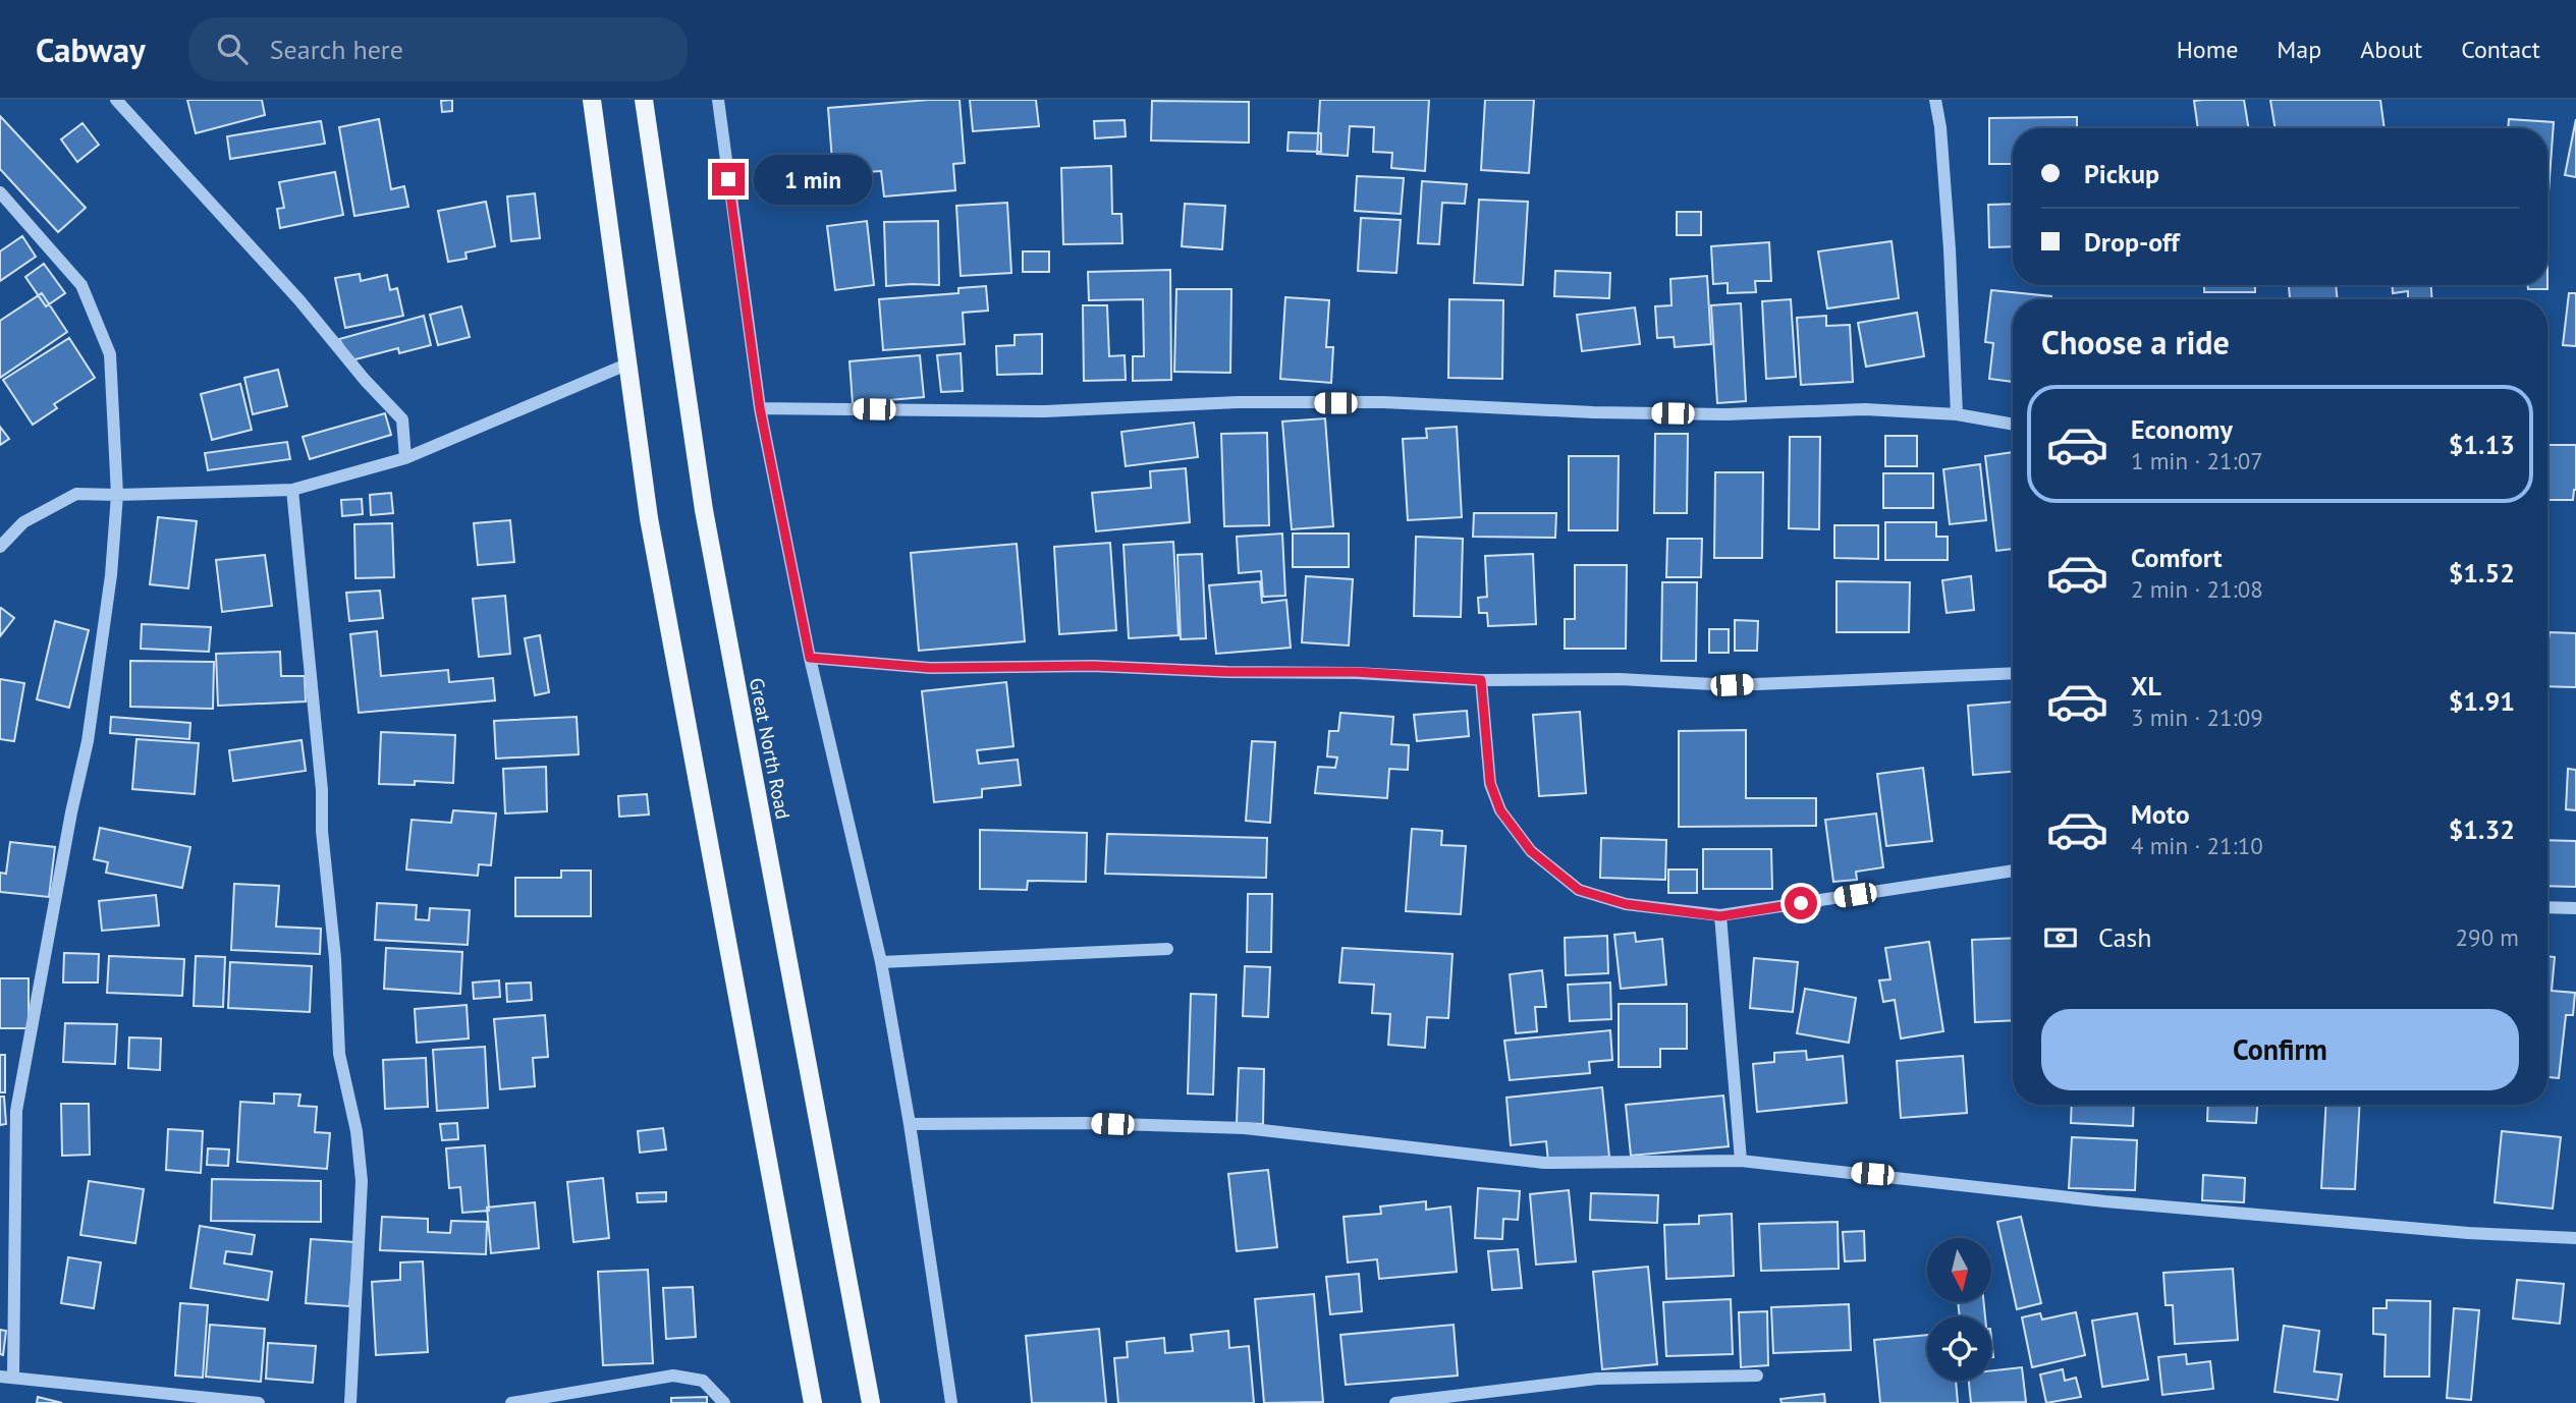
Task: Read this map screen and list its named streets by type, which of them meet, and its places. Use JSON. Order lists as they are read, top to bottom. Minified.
{"streets":{"main road":["Great North Road"]},"north":"bottom","page":{"header":"Cabway","search":"Search here","nav":["Home","Map","About","Contact"],"banner":["Pickup","Drop-off"],"bubble":"1 min","heading":"Choose a ride","list":[{"name":"Economy","note":"1 min · 21:07","value":"$1.13"},{"name":"Comfort","note":"2 min · 21:08","value":"$1.52"},{"name":"XL","note":"3 min · 21:09","value":"$1.91"},{"name":"Moto","note":"4 min · 21:10","value":"$1.32"}],"pay":["Cash","290 m"],"buttons":"Confirm"}}
